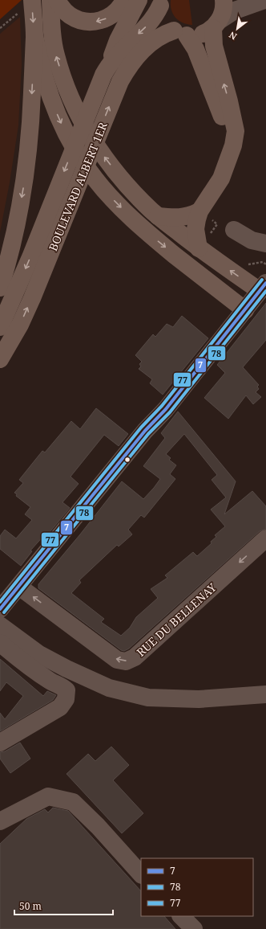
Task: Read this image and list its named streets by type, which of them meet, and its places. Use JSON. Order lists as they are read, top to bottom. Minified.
{"streets":{"main road":["BOULEVARD ALBERT 1ER"],"street":["RUE DU BELLENAY"]},"lines":["transit line 77","transit line 7","transit line 78"],"legend":["7","78","77"],"scale_bar":"50 m","north":"bottom left"}
